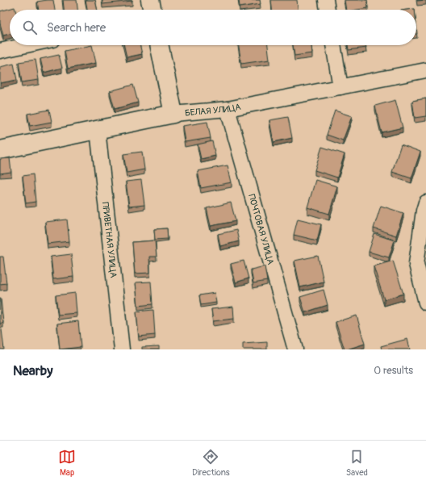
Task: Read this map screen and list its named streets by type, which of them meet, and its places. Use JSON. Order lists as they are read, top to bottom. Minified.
{"streets":{"street":["БЕЛАЯ УЛИЦА","ПОЧТОВАЯ УЛИЦА","ПРИВЕТНАЯ УЛИЦА"]},"crossings":[["БЕЛАЯ УЛИЦА","ПОЧТОВАЯ УЛИЦА"],["БЕЛАЯ УЛИЦА","ПРИВЕТНАЯ УЛИЦА"]],"page":{"search":"Search here","heading":["Nearby","0 results"],"nav":["Map","Directions","Saved"]}}
